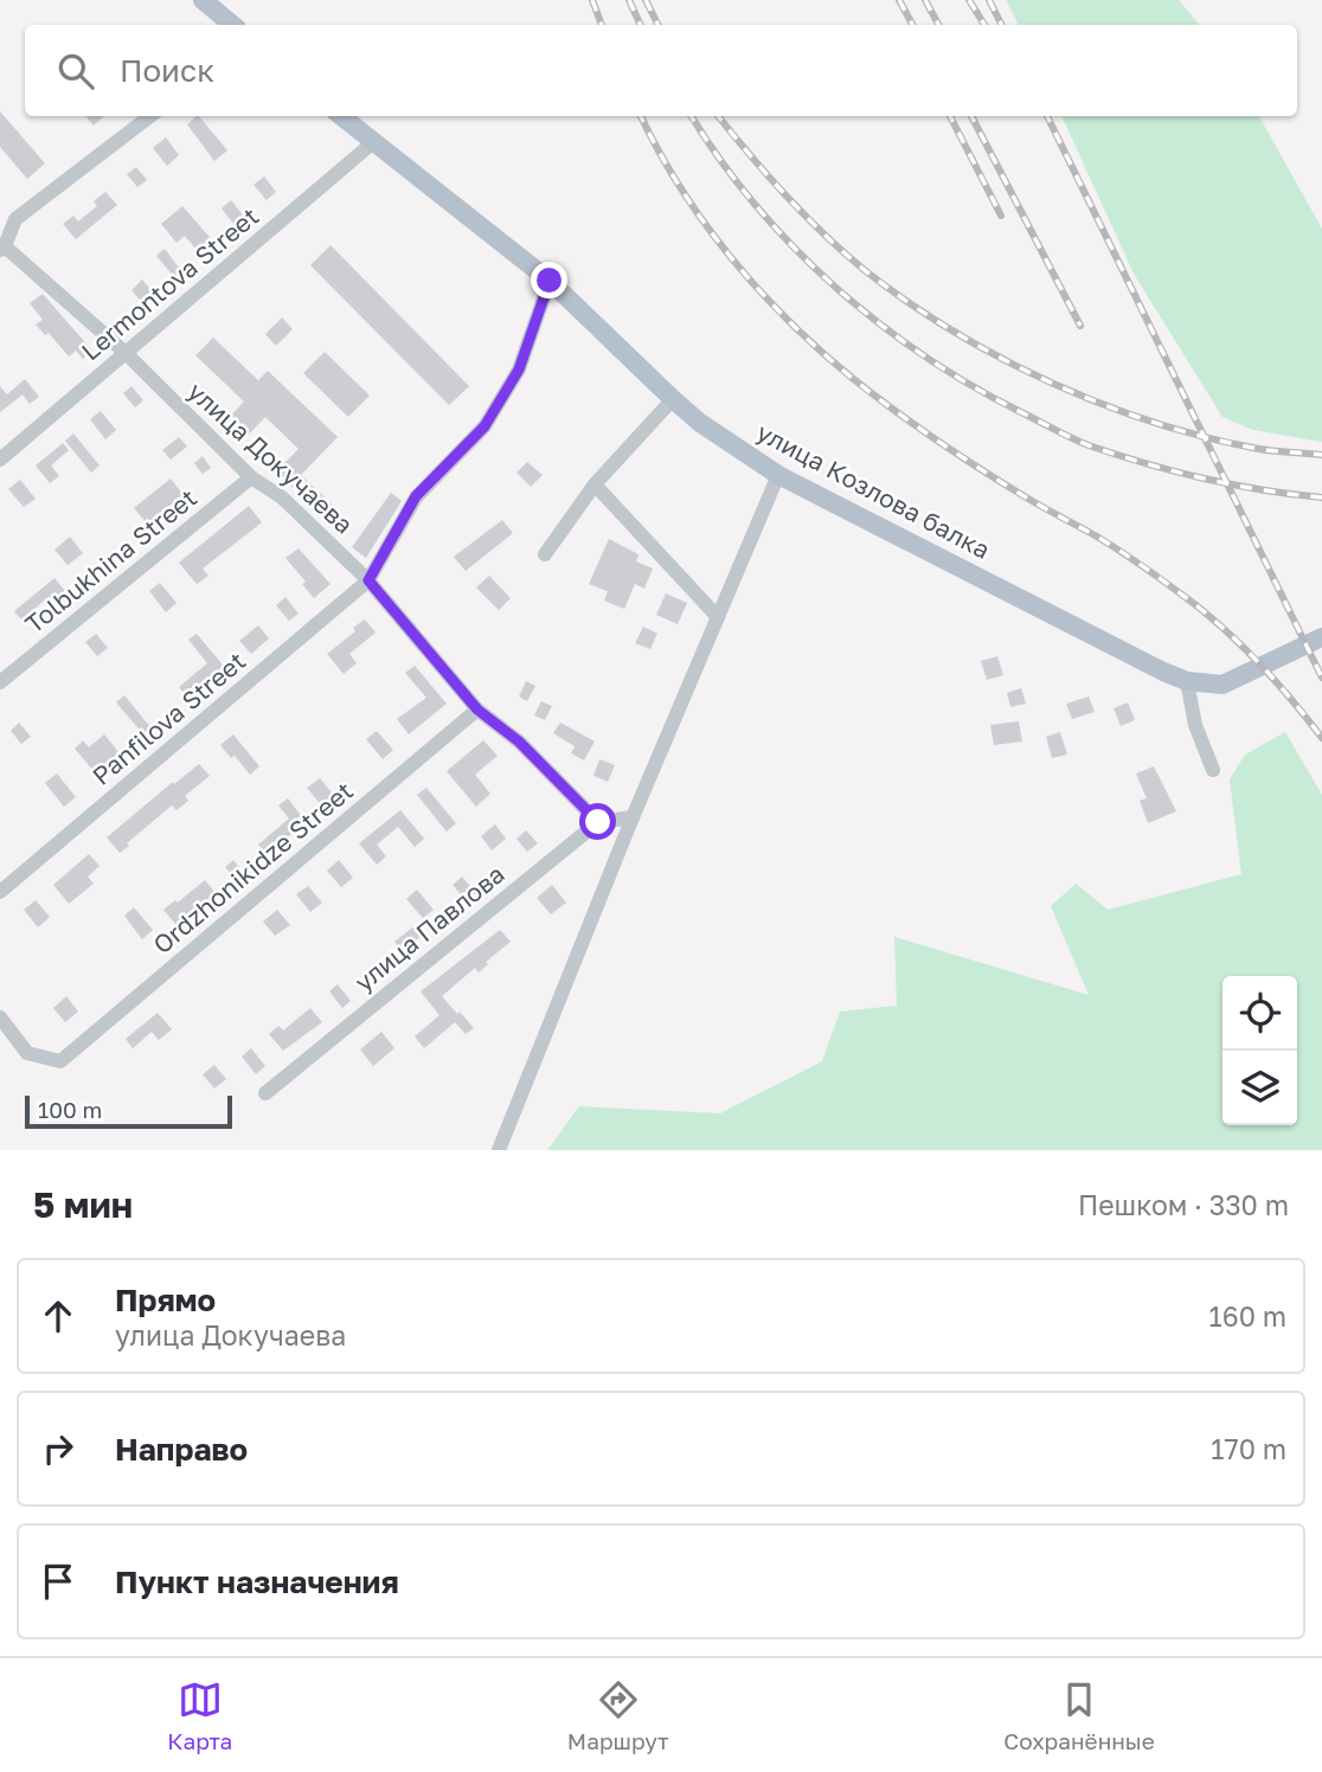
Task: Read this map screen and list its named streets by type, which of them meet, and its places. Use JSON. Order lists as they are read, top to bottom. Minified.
{"streets":{"main road":["улица Козлова балка"],"street":["Lermontova Street","улица Докучаева","Tolbukhina Street","Panfilova Street","Ordzhonikidze Street","улица Павлова"]},"crossings":[["Lermontova Street","улица Докучаева"],["Lermontova Street","улица Козлова балка"],["улица Докучаева","Tolbukhina Street"],["улица Докучаева","Panfilova Street"],["улица Докучаева","Ordzhonikidze Street"],["улица Докучаева","улица Павлова"]],"scale_bar":"100 m","page":{"search":"Поиск","scale":"100 m","heading":["5 мин","Пешком · 330 m"],"list":[["Прямо","улица Докучаева","160 m"],["Направо","170 m"],"Пункт назначения"],"nav":["Карта","Маршрут","Сохранённые"]}}
